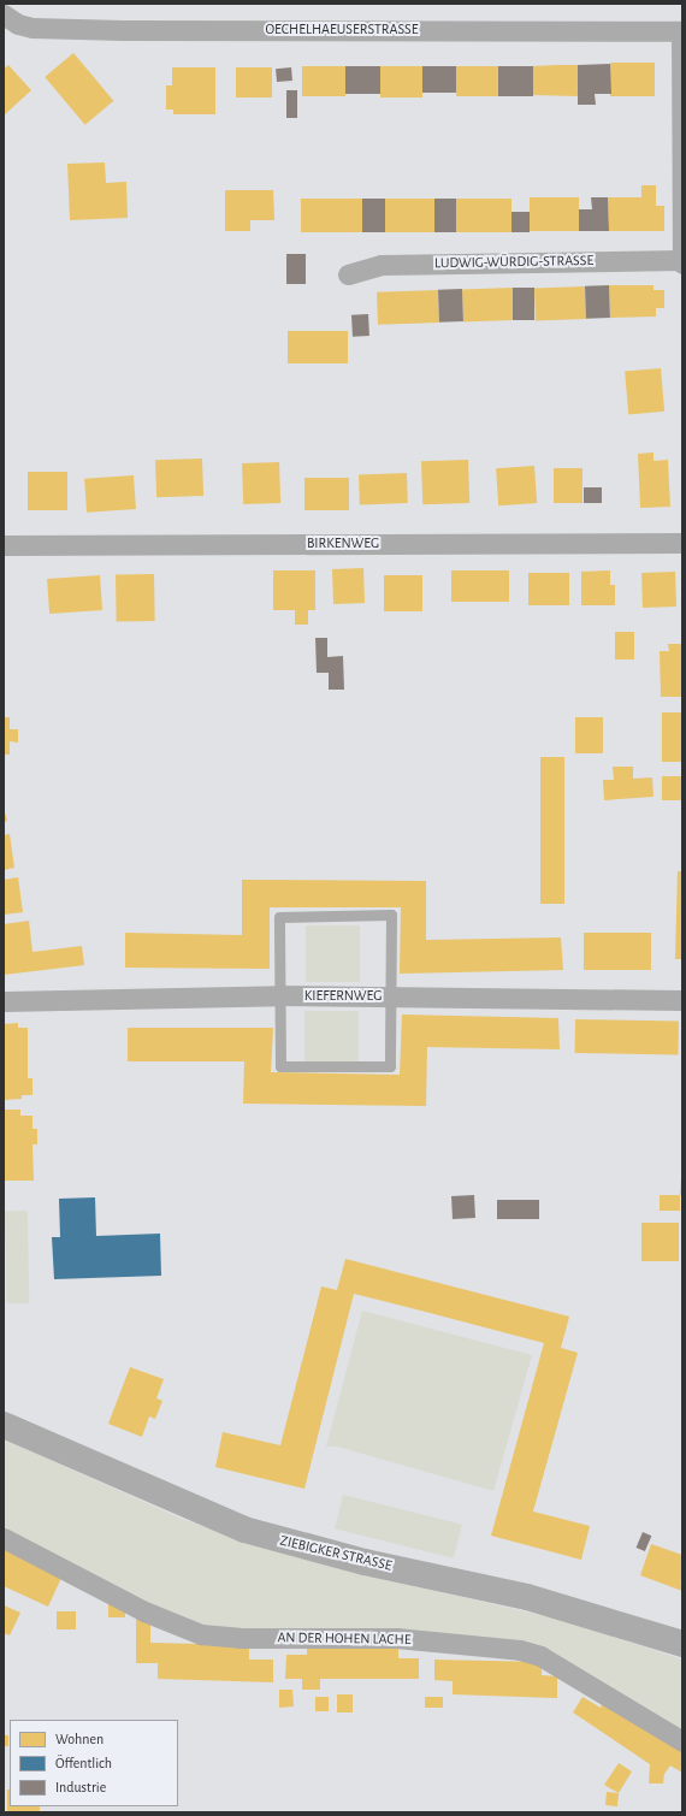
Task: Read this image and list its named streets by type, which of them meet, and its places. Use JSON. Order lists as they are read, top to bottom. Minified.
{"streets":{"main road":["ZIEBIGKER STRASSE"],"street":["OECHELHAEUSERSTRASSE","LUDWIG-WÜRDIG-STRASSE","BIRKENWEG","KIEFERNWEG","AN DER HOHEN LACHE"]},"legend":["Wohnen","Öffentlich","Industrie"]}
